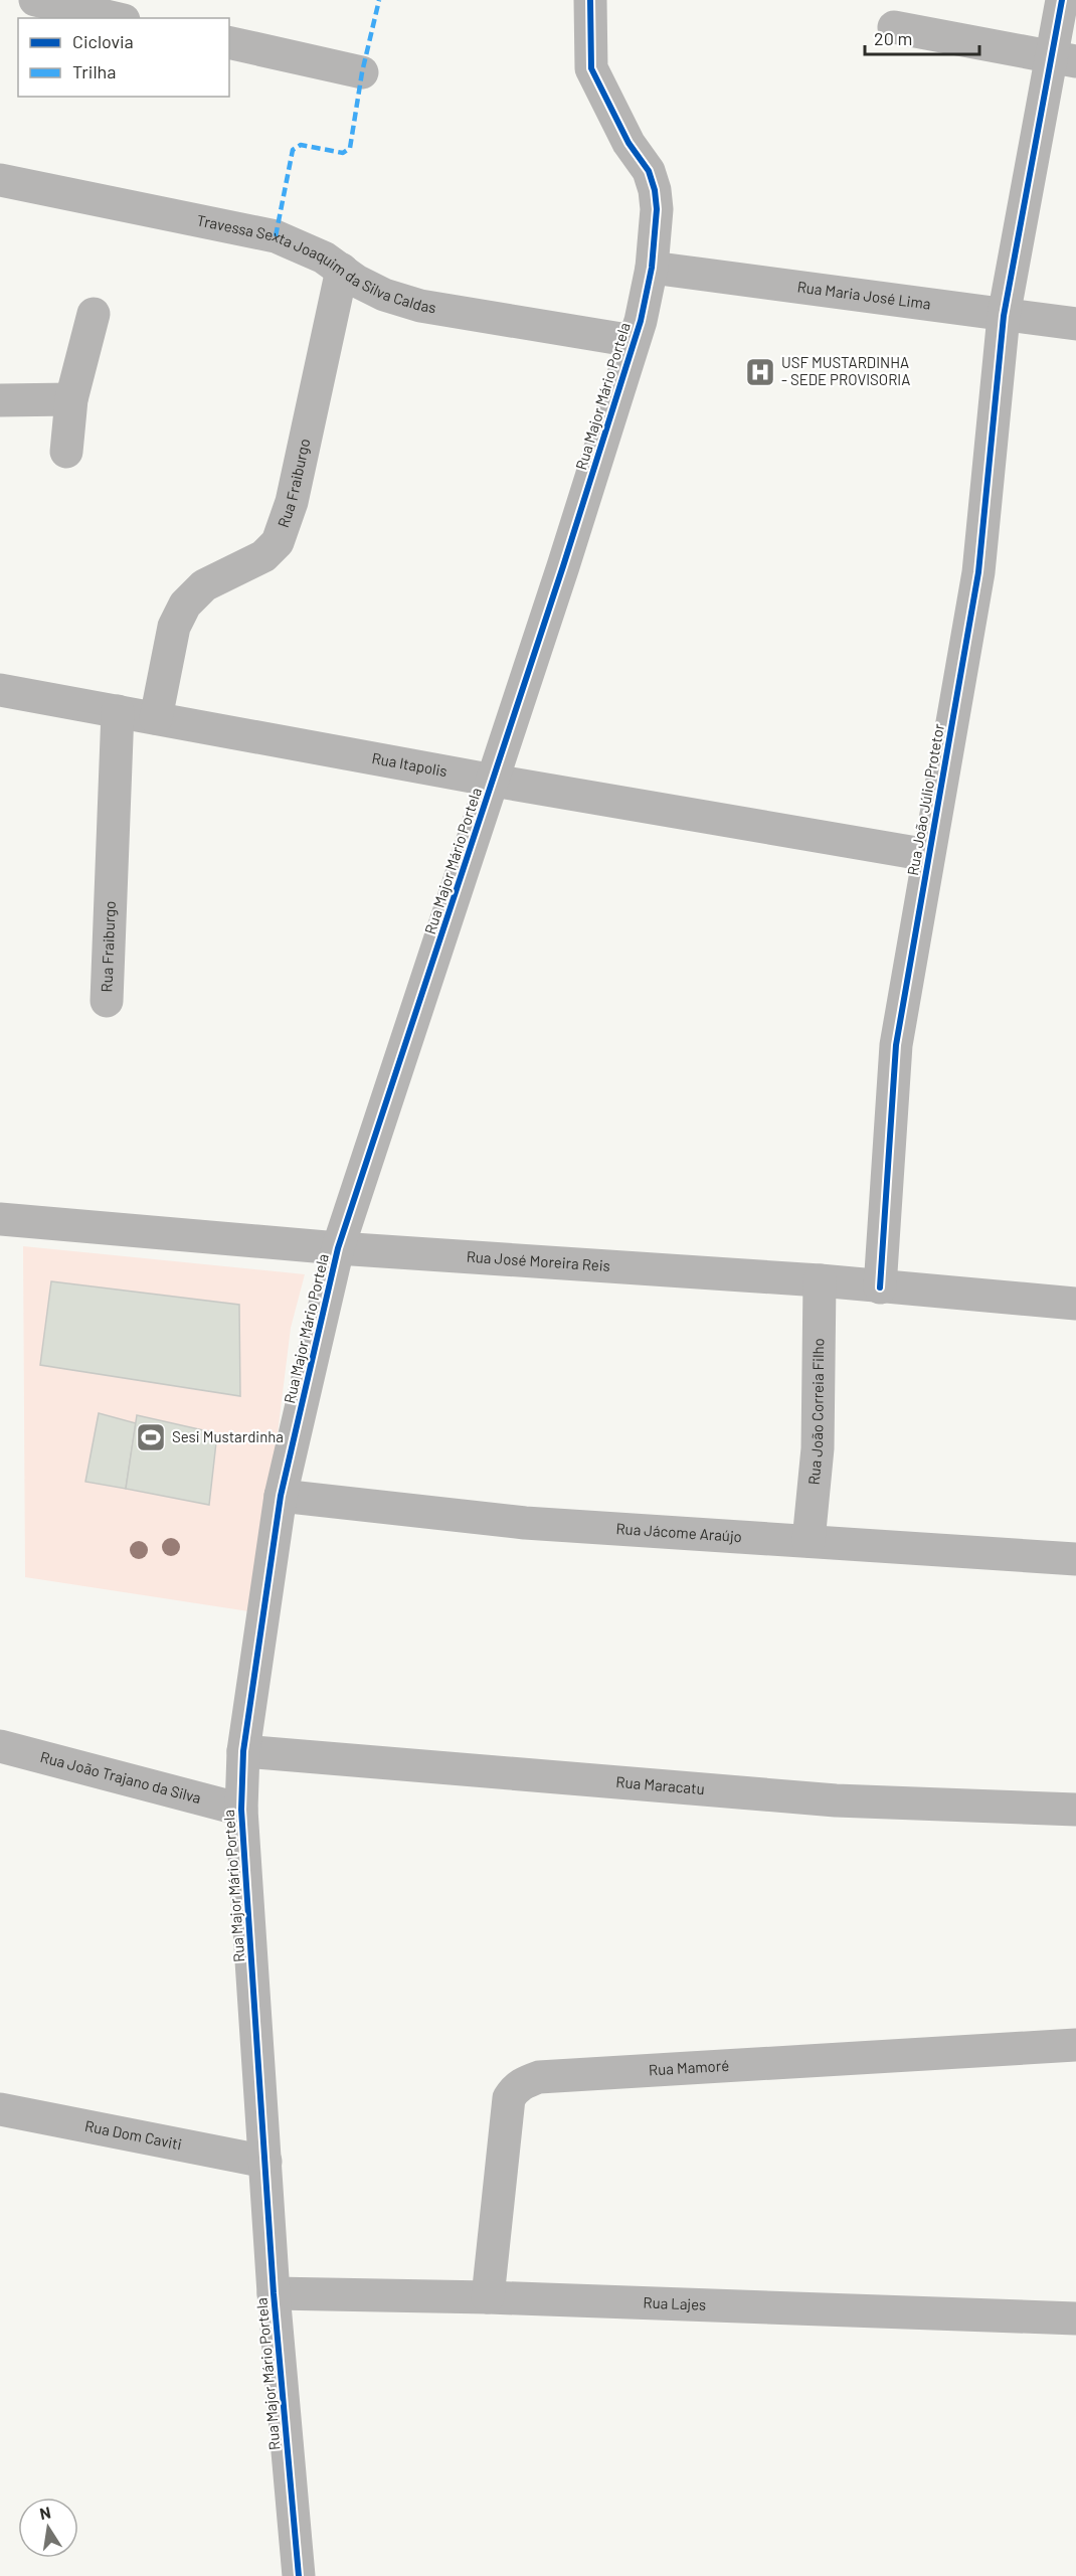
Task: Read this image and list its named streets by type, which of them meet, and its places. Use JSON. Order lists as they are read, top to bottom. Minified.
{"streets":{"street":["Travessa Sexta Joaquim da Silva Caldas","Rua Maria José Lima","Rua Major Mário Portela","Rua Fraiburgo","Rua Itapolis","Rua João Júlio Protetor","Rua José Moreira Reis","Rua João Correia Filho","Rua Jácome Araújo","Rua João Trajano da Silva","Rua Maracatu","Rua Mamoré","Rua Dom Caviti","Rua Lajes"]},"crossings":[["Travessa Sexta Joaquim da Silva Caldas","Rua Major Mário Portela"],["Travessa Sexta Joaquim da Silva Caldas","Rua Fraiburgo"],["Rua Maria José Lima","Rua Major Mário Portela"],["Rua Maria José Lima","Rua João Júlio Protetor"],["Rua Major Mário Portela","Rua Itapolis"],["Rua Major Mário Portela","Rua José Moreira Reis"],["Rua Major Mário Portela","Rua Jácome Araújo"],["Rua Major Mário Portela","Rua João Trajano da Silva"],["Rua Major Mário Portela","Rua Maracatu"],["Rua Major Mário Portela","Rua Dom Caviti"],["Rua Major Mário Portela","Rua Lajes"],["Rua Fraiburgo","Rua Itapolis"],["Rua Itapolis","Rua João Júlio Protetor"],["Rua João Júlio Protetor","Rua José Moreira Reis"],["Rua José Moreira Reis","Rua João Correia Filho"],["Rua João Correia Filho","Rua Jácome Araújo"],["Rua Mamoré","Rua Lajes"]],"places":{"hospital":["USF MUSTARDINHA - SEDE PROVISORIA"],"sports":["Sesi Mustardinha"]},"legend":["Ciclovia","Trilha"],"scale_bar":"20 m","north":"top"}
